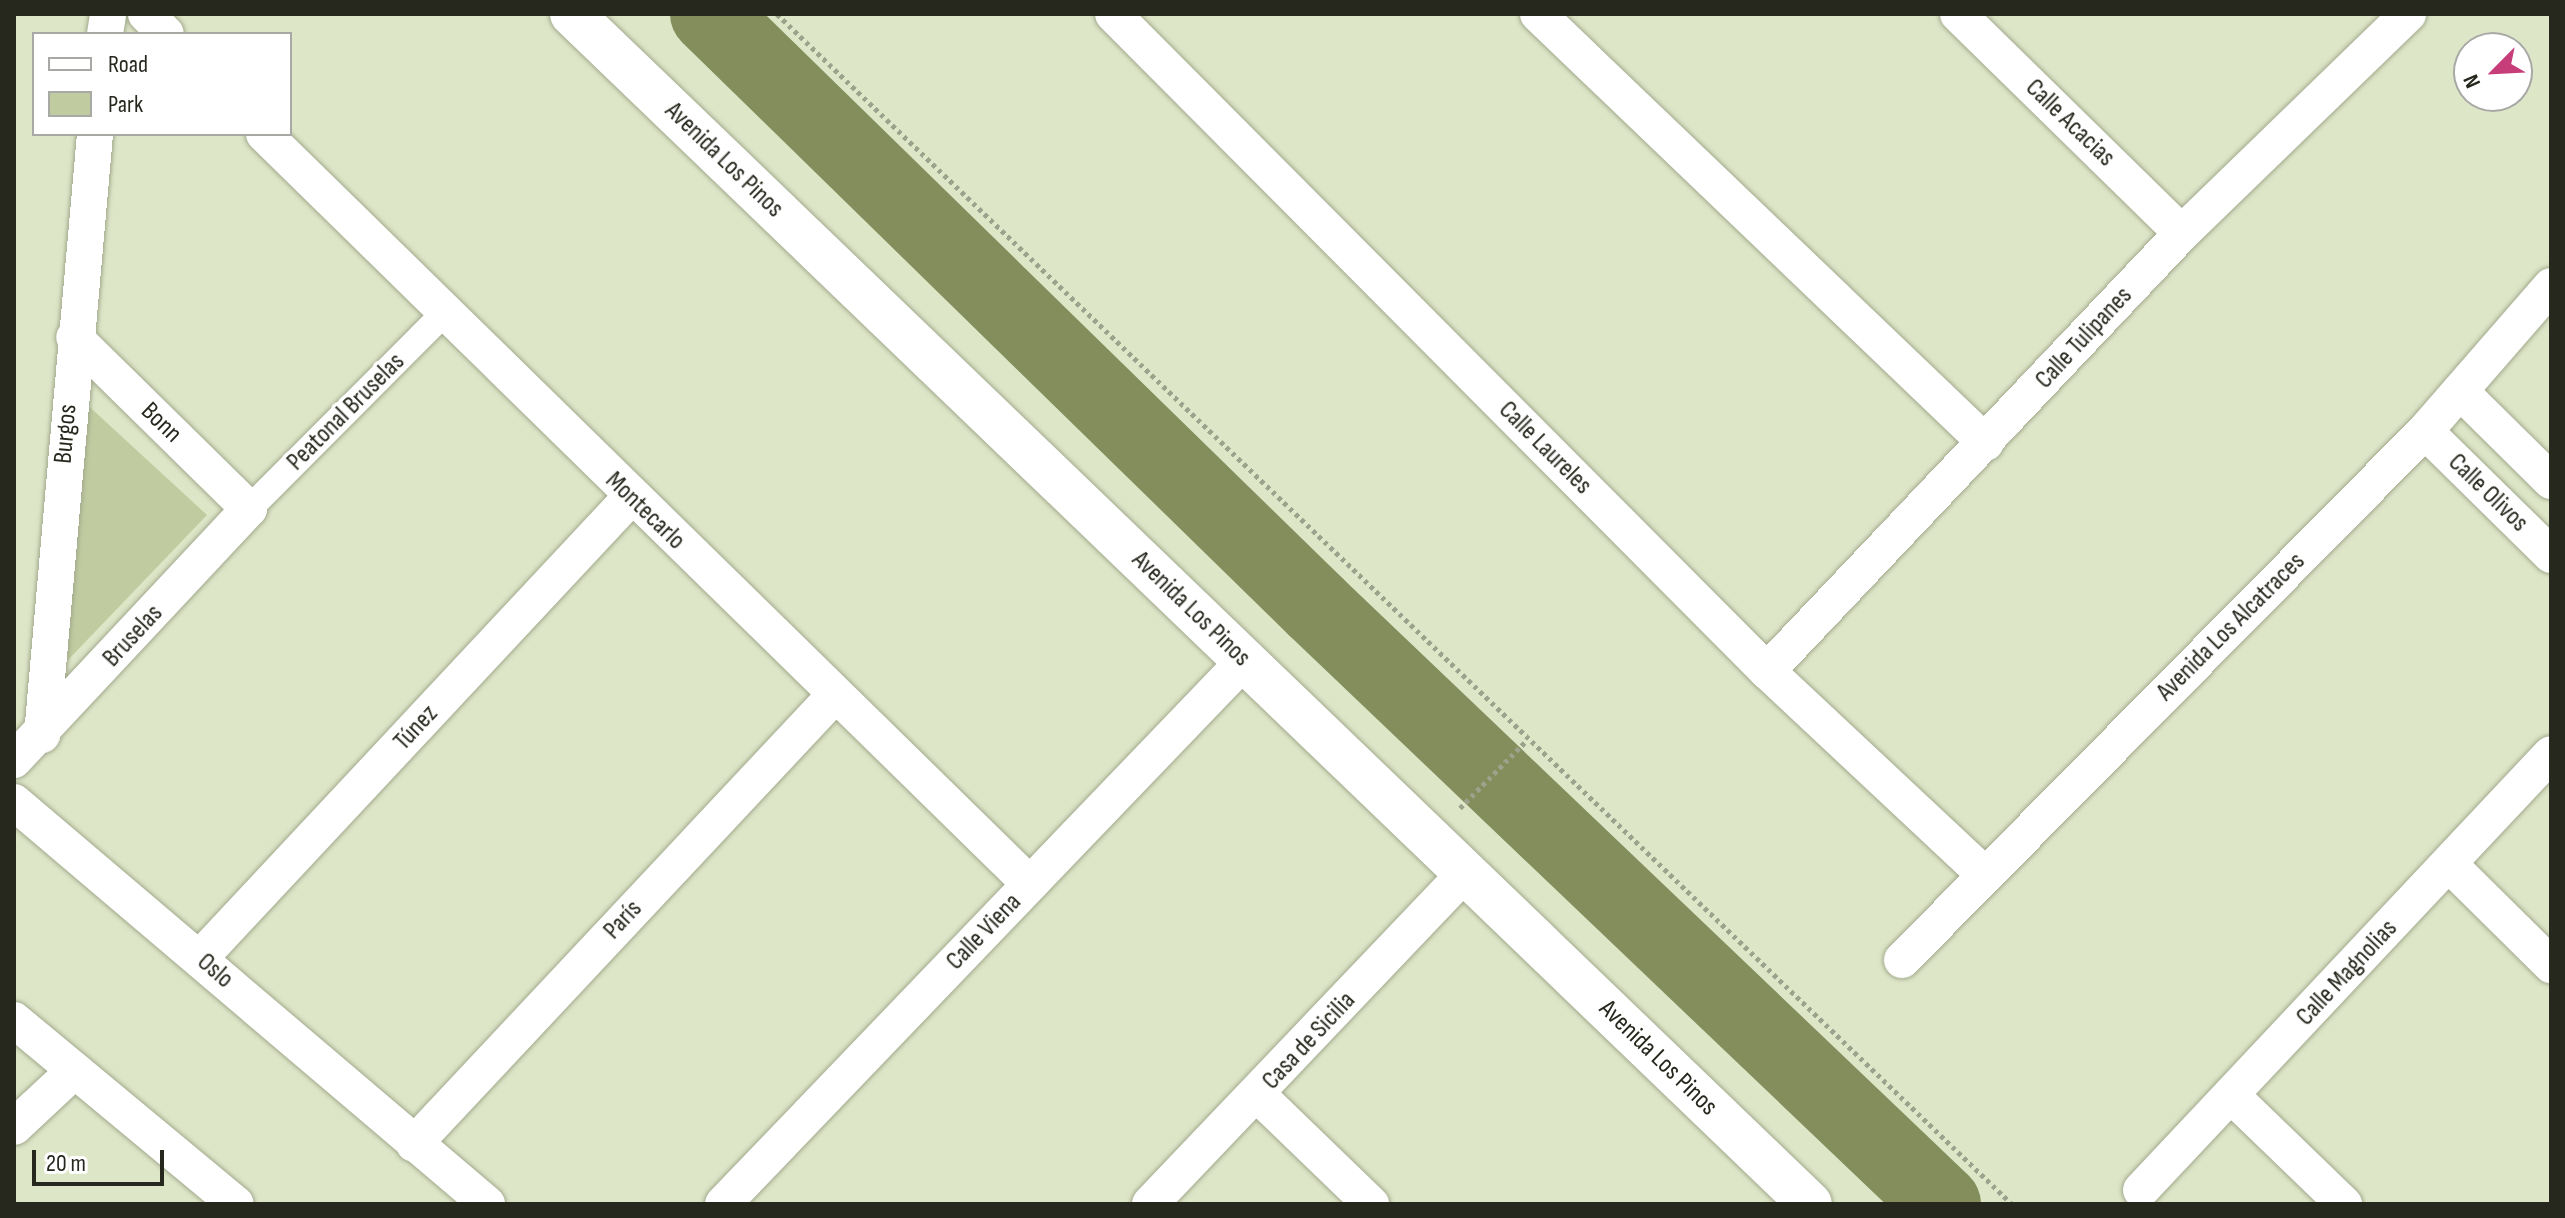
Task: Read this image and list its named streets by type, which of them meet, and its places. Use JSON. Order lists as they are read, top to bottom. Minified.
{"streets":{"street":["Calle Acacias","Avenida Los Pinos","Calle Tulipanes","Peatonal Bruselas","Bonn","Burgos","Calle Laureles","Calle Olivos","Montecarlo","Avenida Los Alcatraces","Bruselas","Túnez","París","Calle Viena","Oslo","Calle Magnolias","Casa de Sicilia"]},"crossings":[["Calle Acacias","Calle Tulipanes"],["Avenida Los Pinos","Calle Viena"],["Avenida Los Pinos","Casa de Sicilia"],["Calle Tulipanes","Calle Laureles"],["Peatonal Bruselas","Bonn"],["Peatonal Bruselas","Montecarlo"],["Peatonal Bruselas","Bruselas"],["Bonn","Burgos"],["Bonn","Bruselas"],["Burgos","Bruselas"],["Calle Laureles","Avenida Los Alcatraces"],["Calle Olivos","Avenida Los Alcatraces"],["Montecarlo","Túnez"],["Montecarlo","París"],["Montecarlo","Calle Viena"],["Túnez","Oslo"],["París","Oslo"]],"legend":["Road","Park"],"scale_bar":"20 m","north":"bottom left"}
